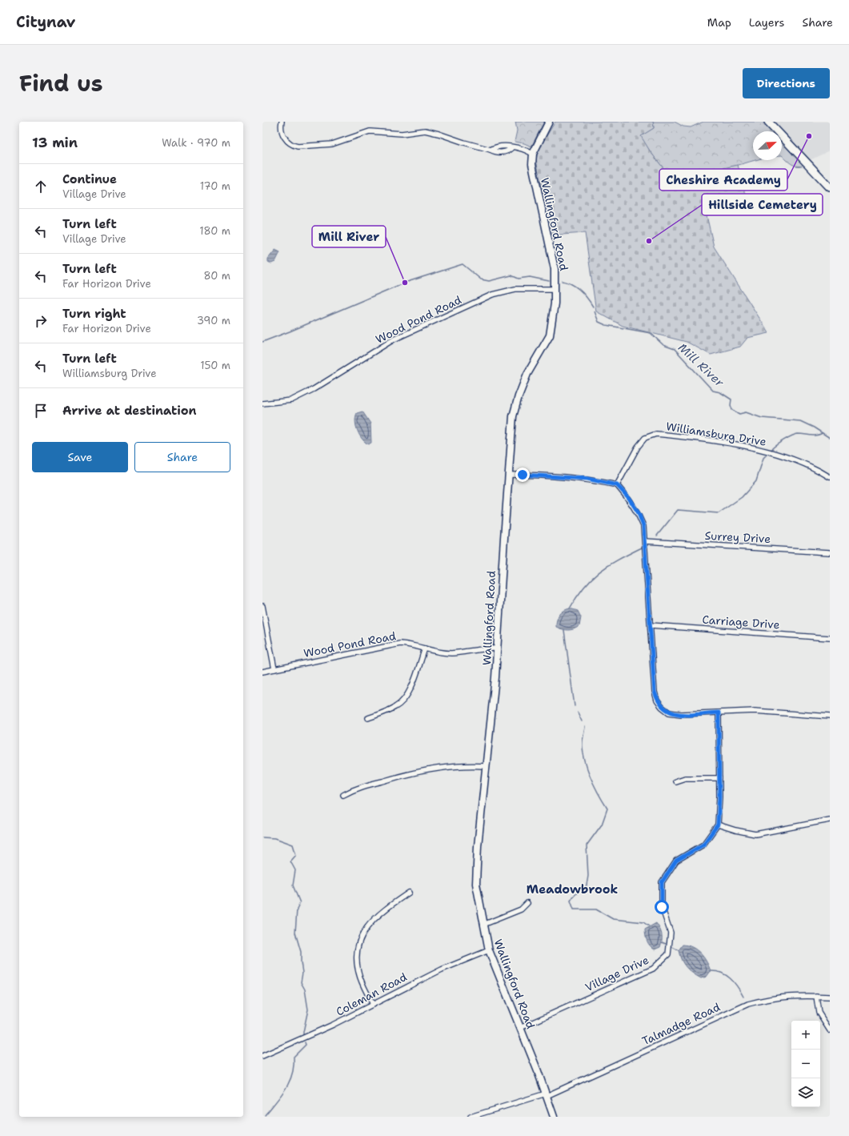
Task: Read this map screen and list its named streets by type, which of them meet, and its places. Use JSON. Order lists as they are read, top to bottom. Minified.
{"streets":{"street":["Wallingford Road","Wood Pond Road","Williamsburg Drive","Surrey Drive","Carriage Drive","Village Drive","Coleman Road","Talmadge Road"]},"crossings":[["Wallingford Road","Wood Pond Road"],["Wallingford Road","Village Drive"],["Wallingford Road","Coleman Road"],["Wallingford Road","Talmadge Road"]],"districts":["Meadowbrook"],"water":["Mill River"],"places":["Cheshire Academy","Hillside Cemetery","Mill River"],"north":"top right","page":{"header":"Citynav","nav":["Map","Layers","Share"],"title":"Find us","buttons":["Directions",["Save","Share"]],"heading":["13 min","Walk · 970 m"],"list":[["Continue","Village Drive","170 m"],["Turn left","Village Drive","180 m"],["Turn left","Far Horizon Drive","80 m"],["Turn right","Far Horizon Drive","390 m"],["Turn left","Williamsburg Drive","150 m"],"Arrive at destination"],"map_buttons":["+","−"]}}
